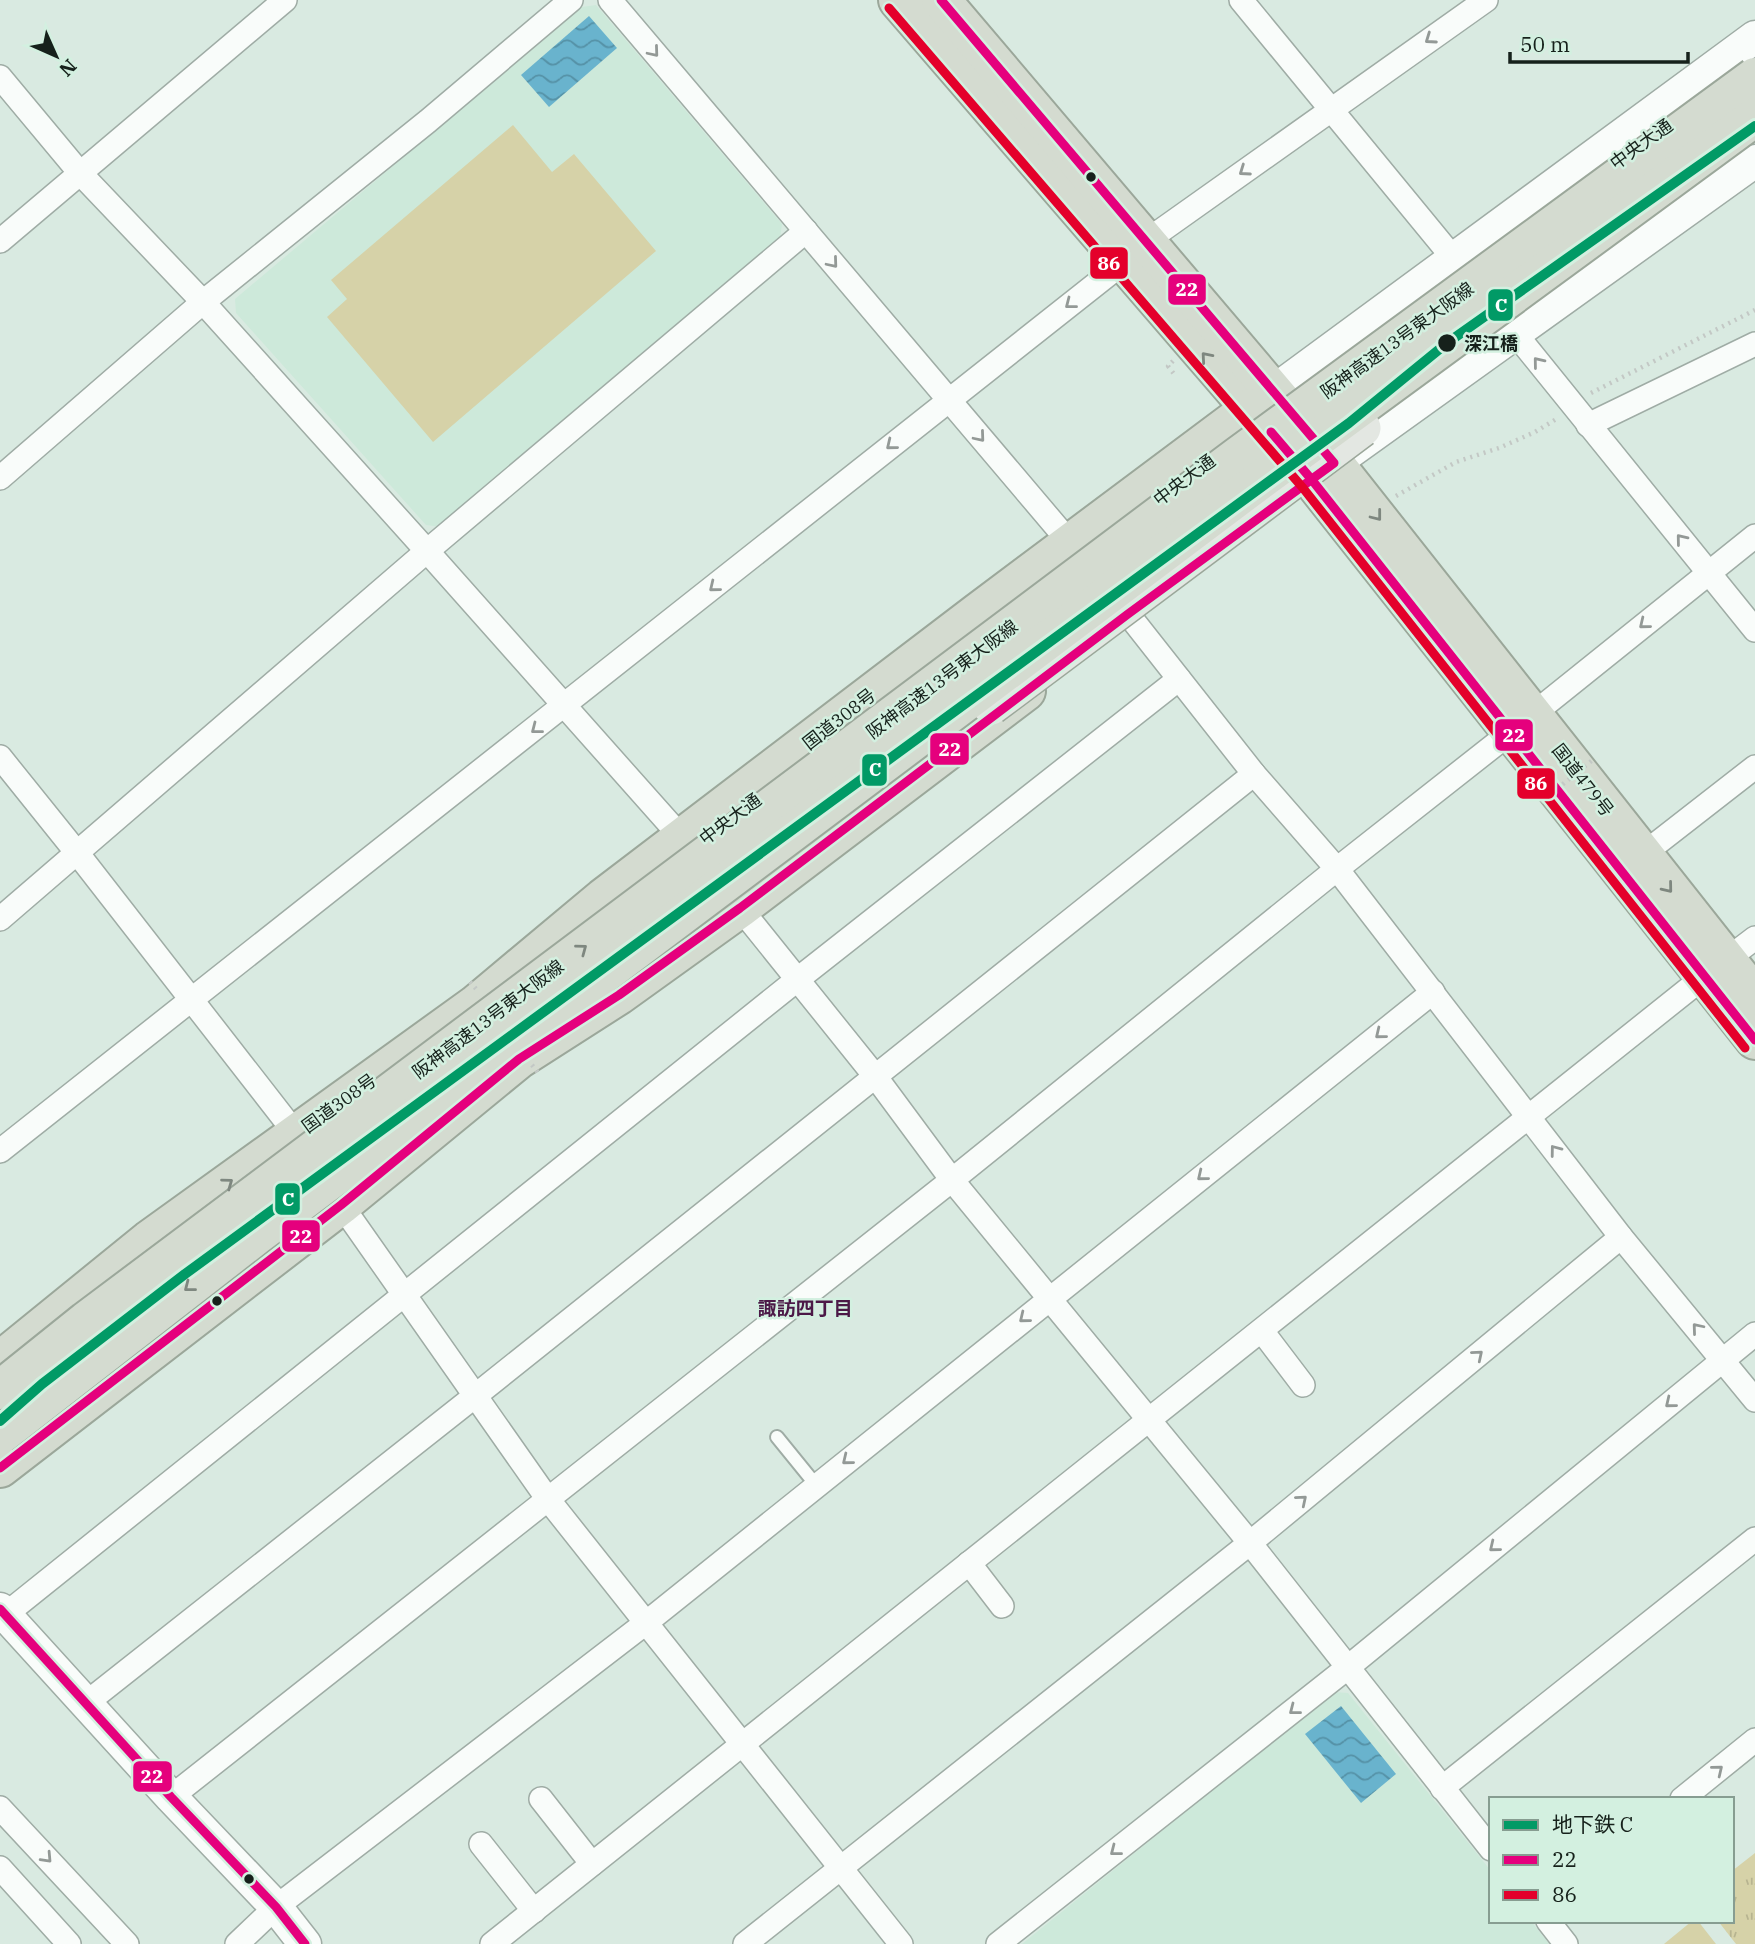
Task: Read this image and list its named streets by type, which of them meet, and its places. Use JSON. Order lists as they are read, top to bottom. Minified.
{"streets":{"highway":["阪神高速13号東大阪線","国道308号","国道479号"],"main road":["中央大通"]},"districts":["諏訪四丁目"],"places":["深江橋"],"lines":["transit line 22","transit line 86","metro line C"],"legend":["地下鉄 C","22","86"],"scale_bar":"50 m","north":"bottom right"}
